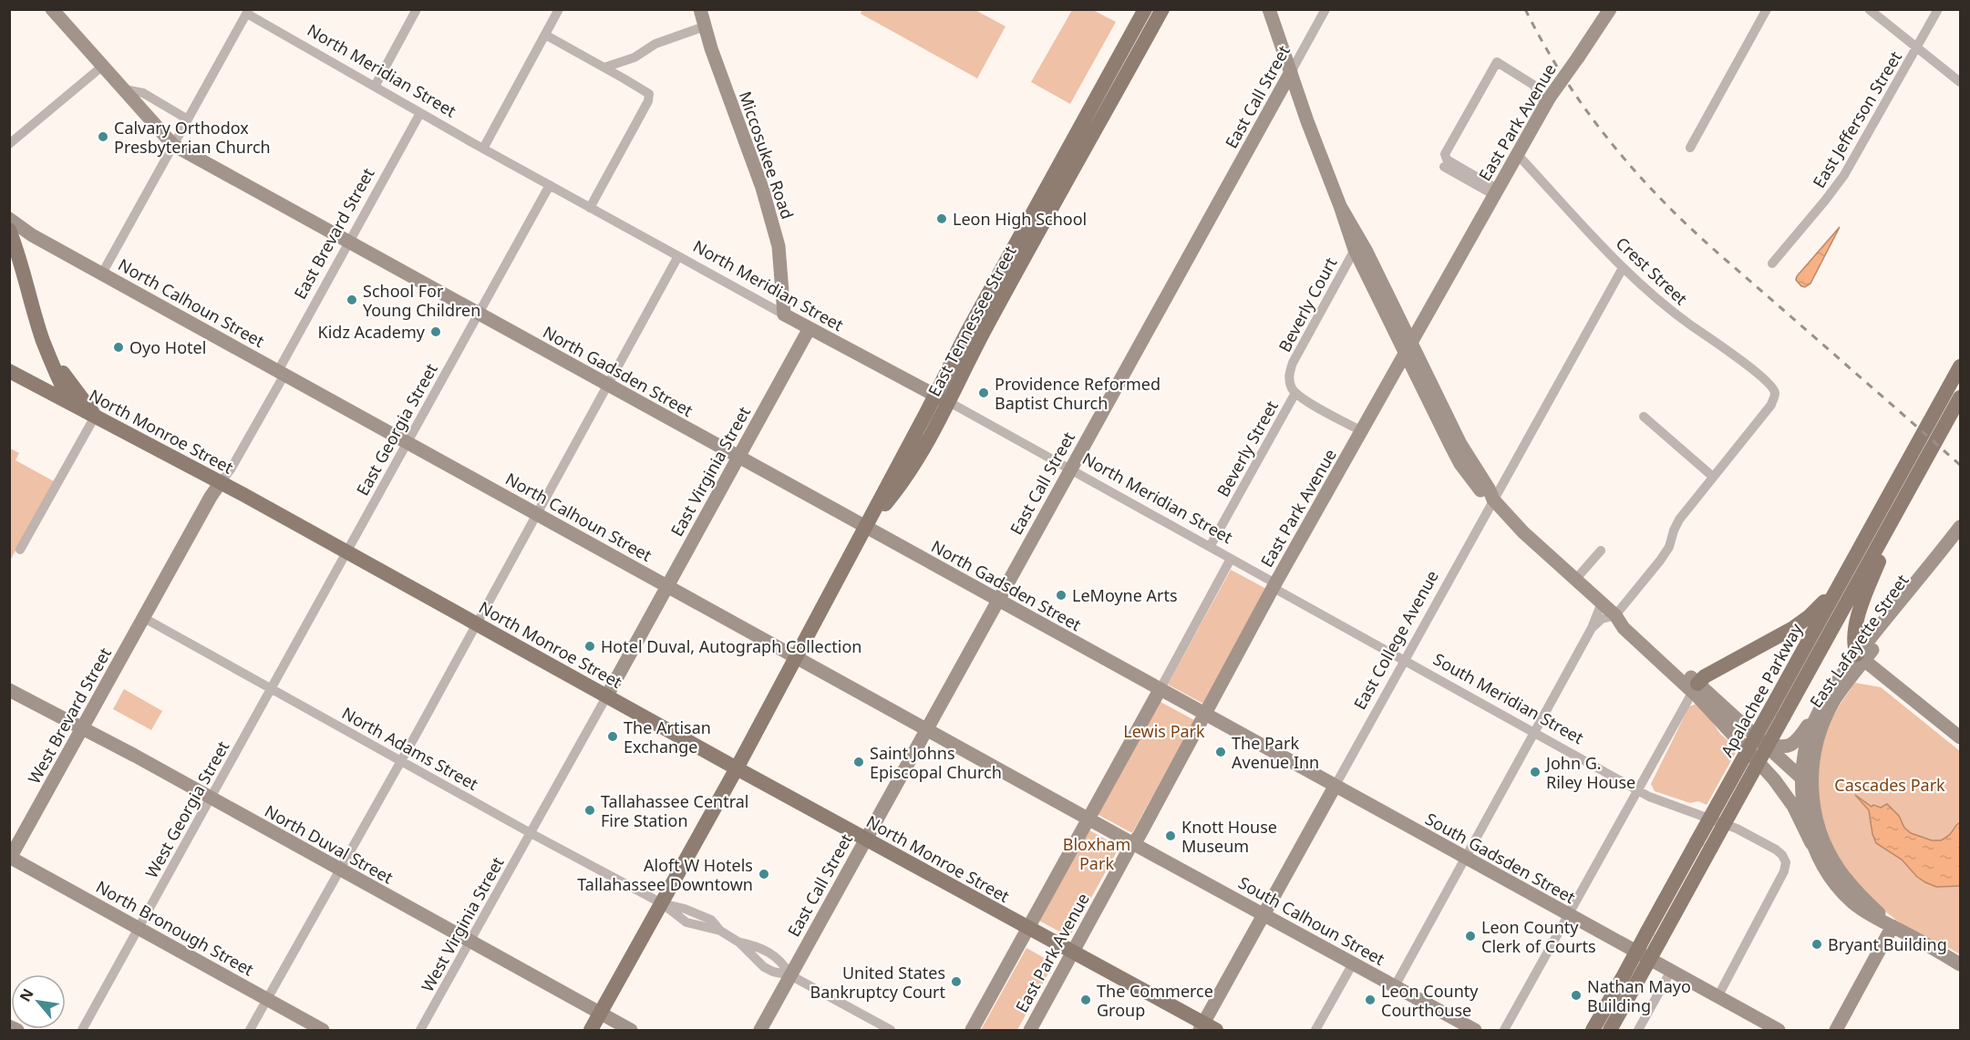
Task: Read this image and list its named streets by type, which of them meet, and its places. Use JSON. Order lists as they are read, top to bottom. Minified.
{"streets":{"main road":["East Tennessee Street","North Monroe Street","Apalachee Parkway"],"street":["North Meridian Street","East Call Street","East Jefferson Street","East Park Avenue","Miccosukee Road","East Brevard Street","Crest Street","North Calhoun Street","Beverly Court","North Gadsden Street","East Georgia Street","Beverly Street","East Virginia Street","East College Avenue","East Lafayette Street","South Meridian Street","West Brevard Street","North Adams Street","West Georgia Street","North Duval Street","South Gadsden Street","South Calhoun Street","West Virginia Street","North Bronough Street"]},"crossings":[["North Meridian Street","East Call Street"],["North Meridian Street","East Park Avenue"],["North Meridian Street","Miccosukee Road"],["North Meridian Street","East Brevard Street"],["North Meridian Street","East Tennessee Street"],["North Meridian Street","East Georgia Street"],["North Meridian Street","Beverly Street"],["North Meridian Street","East Virginia Street"],["North Meridian Street","South Meridian Street"],["East Call Street","North Calhoun Street"],["East Call Street","North Gadsden Street"],["East Call Street","North Monroe Street"],["East Call Street","North Adams Street"],["East Park Avenue","Crest Street"],["East Park Avenue","North Calhoun Street"],["East Park Avenue","North Gadsden Street"],["East Park Avenue","North Monroe Street"],["East Park Avenue","South Meridian Street"],["East Park Avenue","South Gadsden Street"],["East Park Avenue","South Calhoun Street"],["East Brevard Street","North Calhoun Street"],["East Brevard Street","North Gadsden Street"],["East Brevard Street","North Monroe Street"],["East Brevard Street","West Brevard Street"],["East Brevard Street","North Adams Street"],["Crest Street","East College Avenue"],["North Calhoun Street","East Tennessee Street"],["North Calhoun Street","East Georgia Street"],["North Calhoun Street","East Virginia Street"],["North Calhoun Street","South Calhoun Street"],["Beverly Court","Beverly Street"],["East Tennessee Street","North Gadsden Street"],["East Tennessee Street","North Monroe Street"],["East Tennessee Street","North Adams Street"],["East Tennessee Street","North Duval Street"],["North Gadsden Street","East Georgia Street"],["North Gadsden Street","East Virginia Street"],["North Gadsden Street","South Gadsden Street"],["East Georgia Street","North Monroe Street"],["East Georgia Street","North Adams Street"],["East Georgia Street","West Georgia Street"],["North Monroe Street","East Virginia Street"],["North Monroe Street","East College Avenue"],["East Virginia Street","North Adams Street"],["East Virginia Street","West Virginia Street"],["East College Avenue","South Meridian Street"],["East College Avenue","South Gadsden Street"],["East College Avenue","South Calhoun Street"],["South Meridian Street","South Gadsden Street"],["West Brevard Street","North Adams Street"],["West Brevard Street","North Duval Street"],["West Brevard Street","North Bronough Street"],["North Adams Street","West Georgia Street"],["North Adams Street","West Virginia Street"],["West Georgia Street","North Duval Street"],["West Georgia Street","North Bronough Street"],["North Duval Street","West Virginia Street"]],"parks":["Lewis Park","Cascades Park","Bloxham Park"],"places":["Calvary Orthodox Presbyterian Church","Leon High School","School For Young Children","Kidz Academy","Oyo Hotel","Providence Reformed Baptist Church","LeMoyne Arts","Hotel Duval, Autograph Collection","The Artisan Exchange","The Park Avenue Inn","Saint Johns Episcopal Church","John G. Riley House","Tallahassee Central Fire Station","Knott House Museum","Aloft W Hotels Tallahassee Downtown","Leon County Clerk of Courts","Bryant Building","United States Bankruptcy Court","Nathan Mayo Building","The Commerce Group","Leon County Courthouse"],"north":"top left"}
